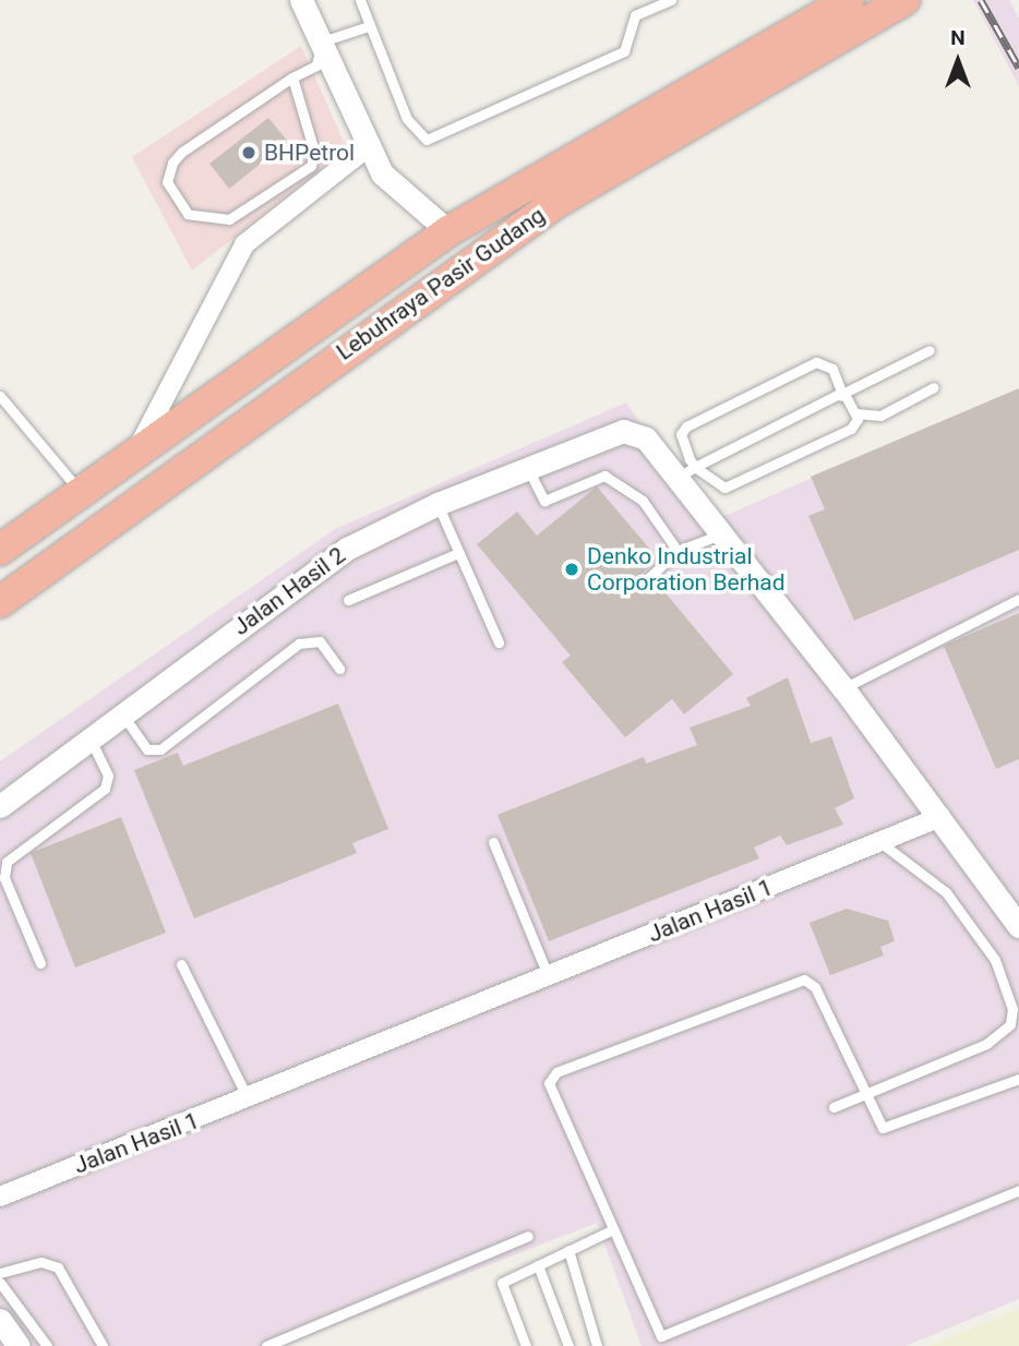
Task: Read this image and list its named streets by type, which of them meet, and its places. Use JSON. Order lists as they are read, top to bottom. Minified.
{"streets":{"highway":["Lebuhraya Pasir Gudang"],"street":["Jalan Hasil 2","Jalan Hasil 1"]},"places":["BHPetrol","Denko Industrial Corporation Berhad"],"north":"top"}
